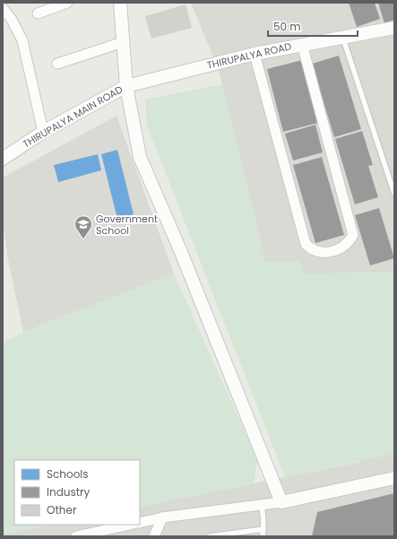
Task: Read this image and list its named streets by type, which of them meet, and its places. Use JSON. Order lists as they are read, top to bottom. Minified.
{"streets":{"street":["THIRUPALYA ROAD","THIRUPALYA MAIN ROAD"]},"crossings":[["THIRUPALYA ROAD","THIRUPALYA MAIN ROAD"]],"places":{"school or university":["Government School"]},"legend":["Schools","Industry","Other"],"scale_bar":"50 m"}
